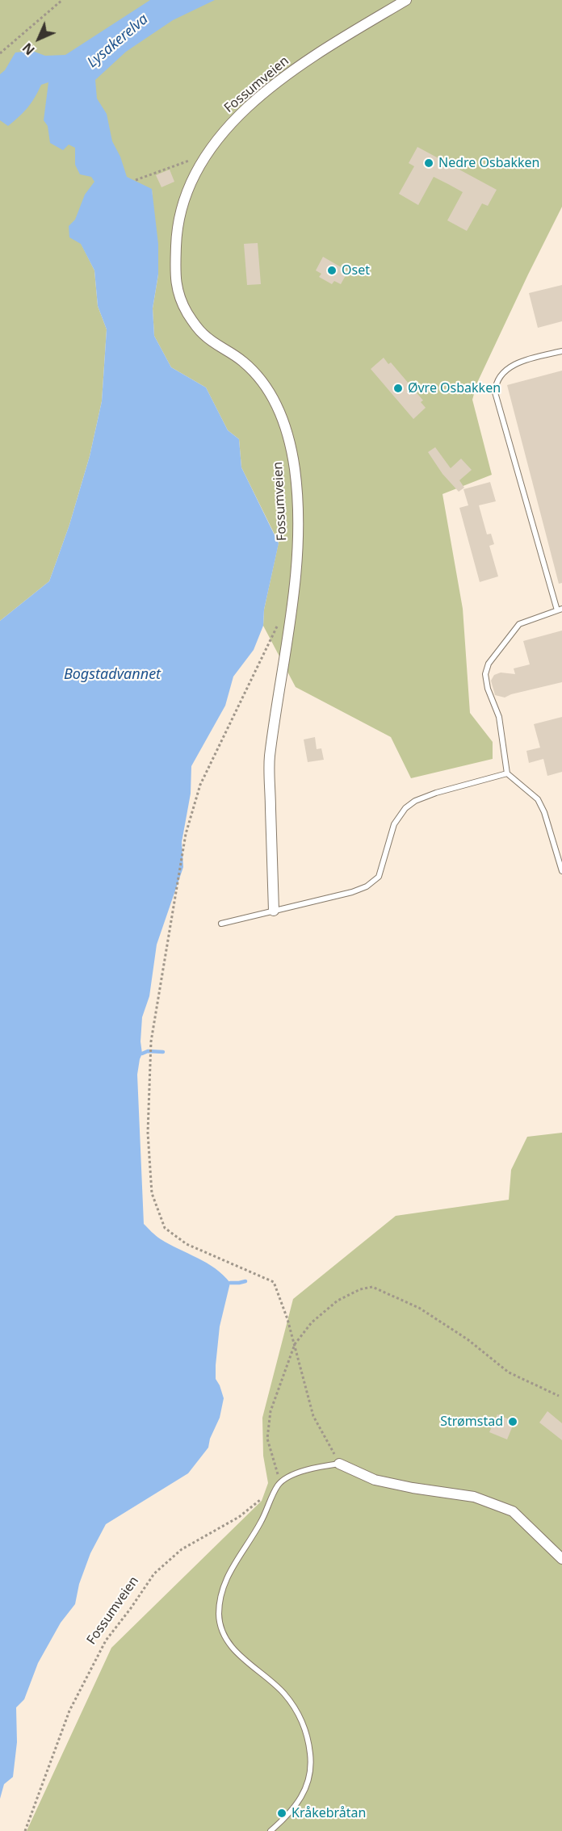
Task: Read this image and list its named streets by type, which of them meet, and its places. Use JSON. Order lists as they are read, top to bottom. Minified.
{"streets":{"street":["Fossumveien"]},"water":["Lysakerelva","Bogstadvannet"],"places":["Nedre Osbakken","Oset","Øvre Osbakken","Strømstad","Kråkebråtan"],"north":"bottom left"}
